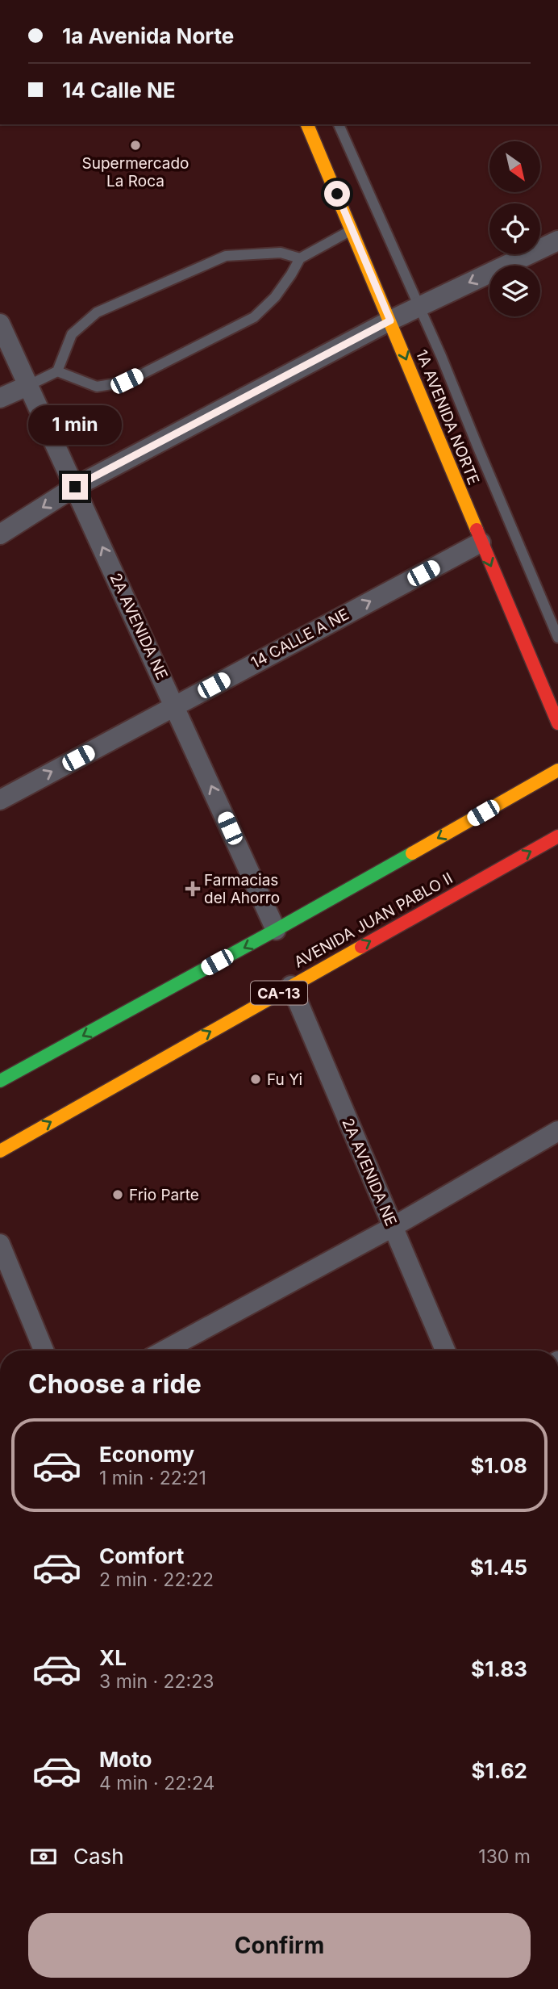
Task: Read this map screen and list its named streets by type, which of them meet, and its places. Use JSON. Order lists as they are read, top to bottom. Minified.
{"streets":{"main road":["1A AVENIDA NORTE","AVENIDA JUAN PABLO II","CA-13"],"street":["2A AVENIDA NE","14 CALLE A NE"]},"crossings":[["1A AVENIDA NORTE","14 CALLE A NE"],["2A AVENIDA NE","14 CALLE A NE"],["2A AVENIDA NE","AVENIDA JUAN PABLO II"]],"one_way":["1A AVENIDA NORTE","2A AVENIDA NE","14 CALLE A NE"],"places":{"other":["Supermercado La Roca","Fu Yi","Frio Parte"],"health":["Farmacias del Ahorro"]},"north":"bottom right","page":{"banner":["1a Avenida Norte","14 Calle NE"],"bubble":"1 min","heading":"Choose a ride","list":[{"name":"Economy","note":"1 min · 22:21","value":"$1.08"},{"name":"Comfort","note":"2 min · 22:22","value":"$1.45"},{"name":"XL","note":"3 min · 22:23","value":"$1.83"},{"name":"Moto","note":"4 min · 22:24","value":"$1.62"}],"pay":["Cash","130 m"],"buttons":"Confirm"}}
